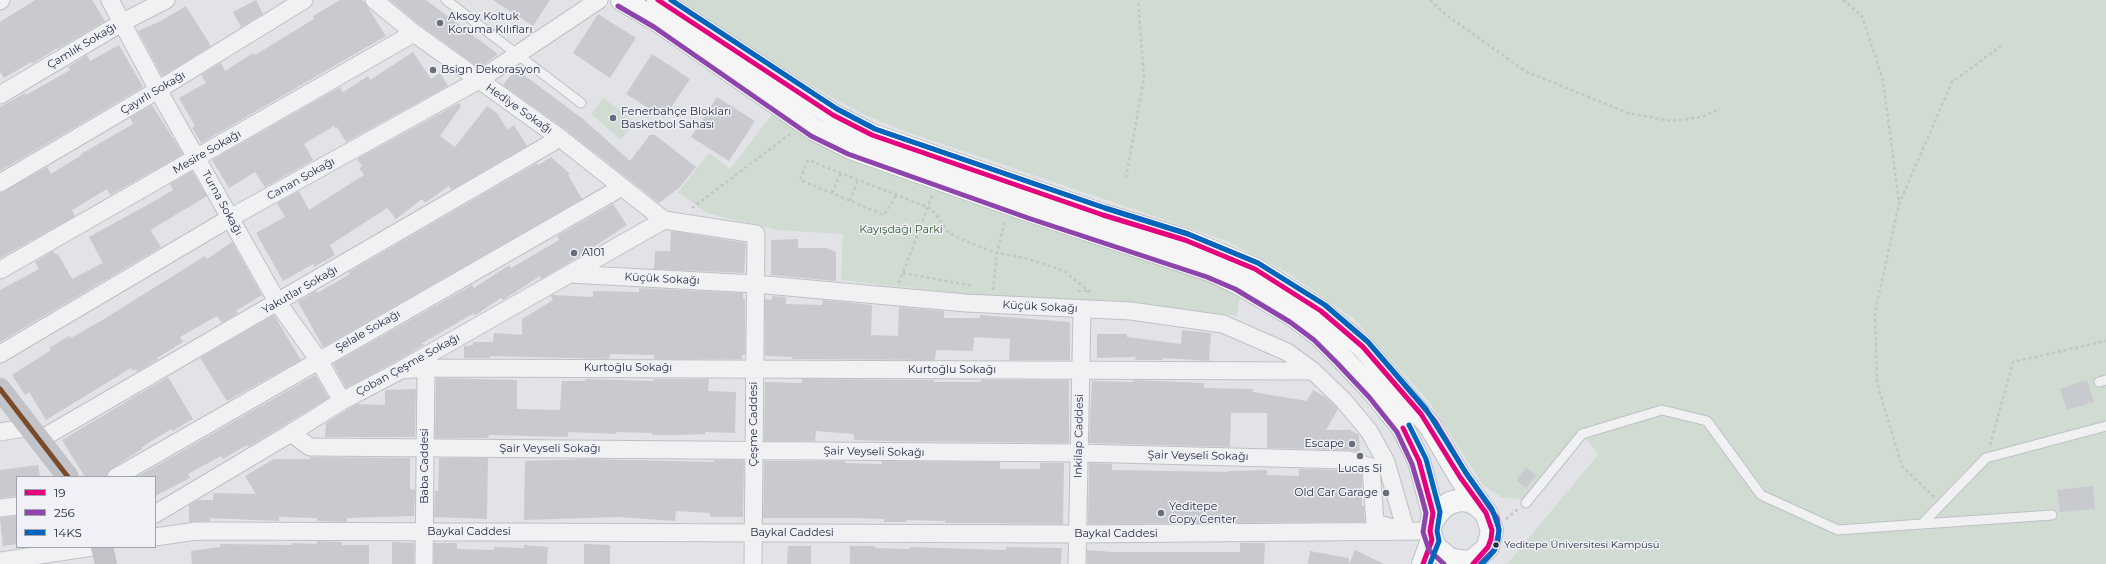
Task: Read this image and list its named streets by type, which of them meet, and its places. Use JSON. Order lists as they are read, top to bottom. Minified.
{"streets":{"street":["Çamlık Sokağı","Çayırlı Sokağı","Hediye Sokağı","Mesire Sokağı","Canan Sokağı","Turna Sokağı","Küçük Sokağı","Yakutlar Sokağı","Şelale Sokağı","Çoban Çeşme Sokağı","Kurtoğlu Sokağı","Çeşme Caddesi","Inkilap Caddesi","Şair Veyseli Sokağı","Baba Caddesi","Baykal Caddesi"]},"crossings":[["Çamlık Sokağı","Turna Sokağı"],["Çayırlı Sokağı","Turna Sokağı"],["Hediye Sokağı","Mesire Sokağı"],["Hediye Sokağı","Canan Sokağı"],["Hediye Sokağı","Yakutlar Sokağı"],["Hediye Sokağı","Şelale Sokağı"],["Hediye Sokağı","Çoban Çeşme Sokağı"],["Mesire Sokağı","Turna Sokağı"],["Canan Sokağı","Turna Sokağı"],["Turna Sokağı","Yakutlar Sokağı"],["Turna Sokağı","Şelale Sokağı"],["Turna Sokağı","Çoban Çeşme Sokağı"],["Küçük Sokağı","Çoban Çeşme Sokağı"],["Küçük Sokağı","Kurtoğlu Sokağı"],["Küçük Sokağı","Çeşme Caddesi"],["Küçük Sokağı","Inkilap Caddesi"],["Çoban Çeşme Sokağı","Kurtoğlu Sokağı"],["Çoban Çeşme Sokağı","Şair Veyseli Sokağı"],["Kurtoğlu Sokağı","Çeşme Caddesi"],["Kurtoğlu Sokağı","Inkilap Caddesi"],["Kurtoğlu Sokağı","Baba Caddesi"],["Çeşme Caddesi","Şair Veyseli Sokağı"],["Çeşme Caddesi","Baykal Caddesi"],["Inkilap Caddesi","Şair Veyseli Sokağı"],["Inkilap Caddesi","Baykal Caddesi"],["Şair Veyseli Sokağı","Baba Caddesi"],["Şair Veyseli Sokağı","Baykal Caddesi"],["Baba Caddesi","Baykal Caddesi"]],"parks":["Kayışdağı Parki"],"places":["Aksoy Koltuk Koruma Kılıfları","Bsign Dekorasyon","Fenerbahçe Blokları Basketbol Sahası","A101","Escape","Lucas Si","Old Car Garage","Yeditepe Copy Center","Yeditepe Üniversitesi Kampüsü"],"lines":["transit line 19","transit line 256","transit line 14KS"],"legend":["19","256","14KS"]}
